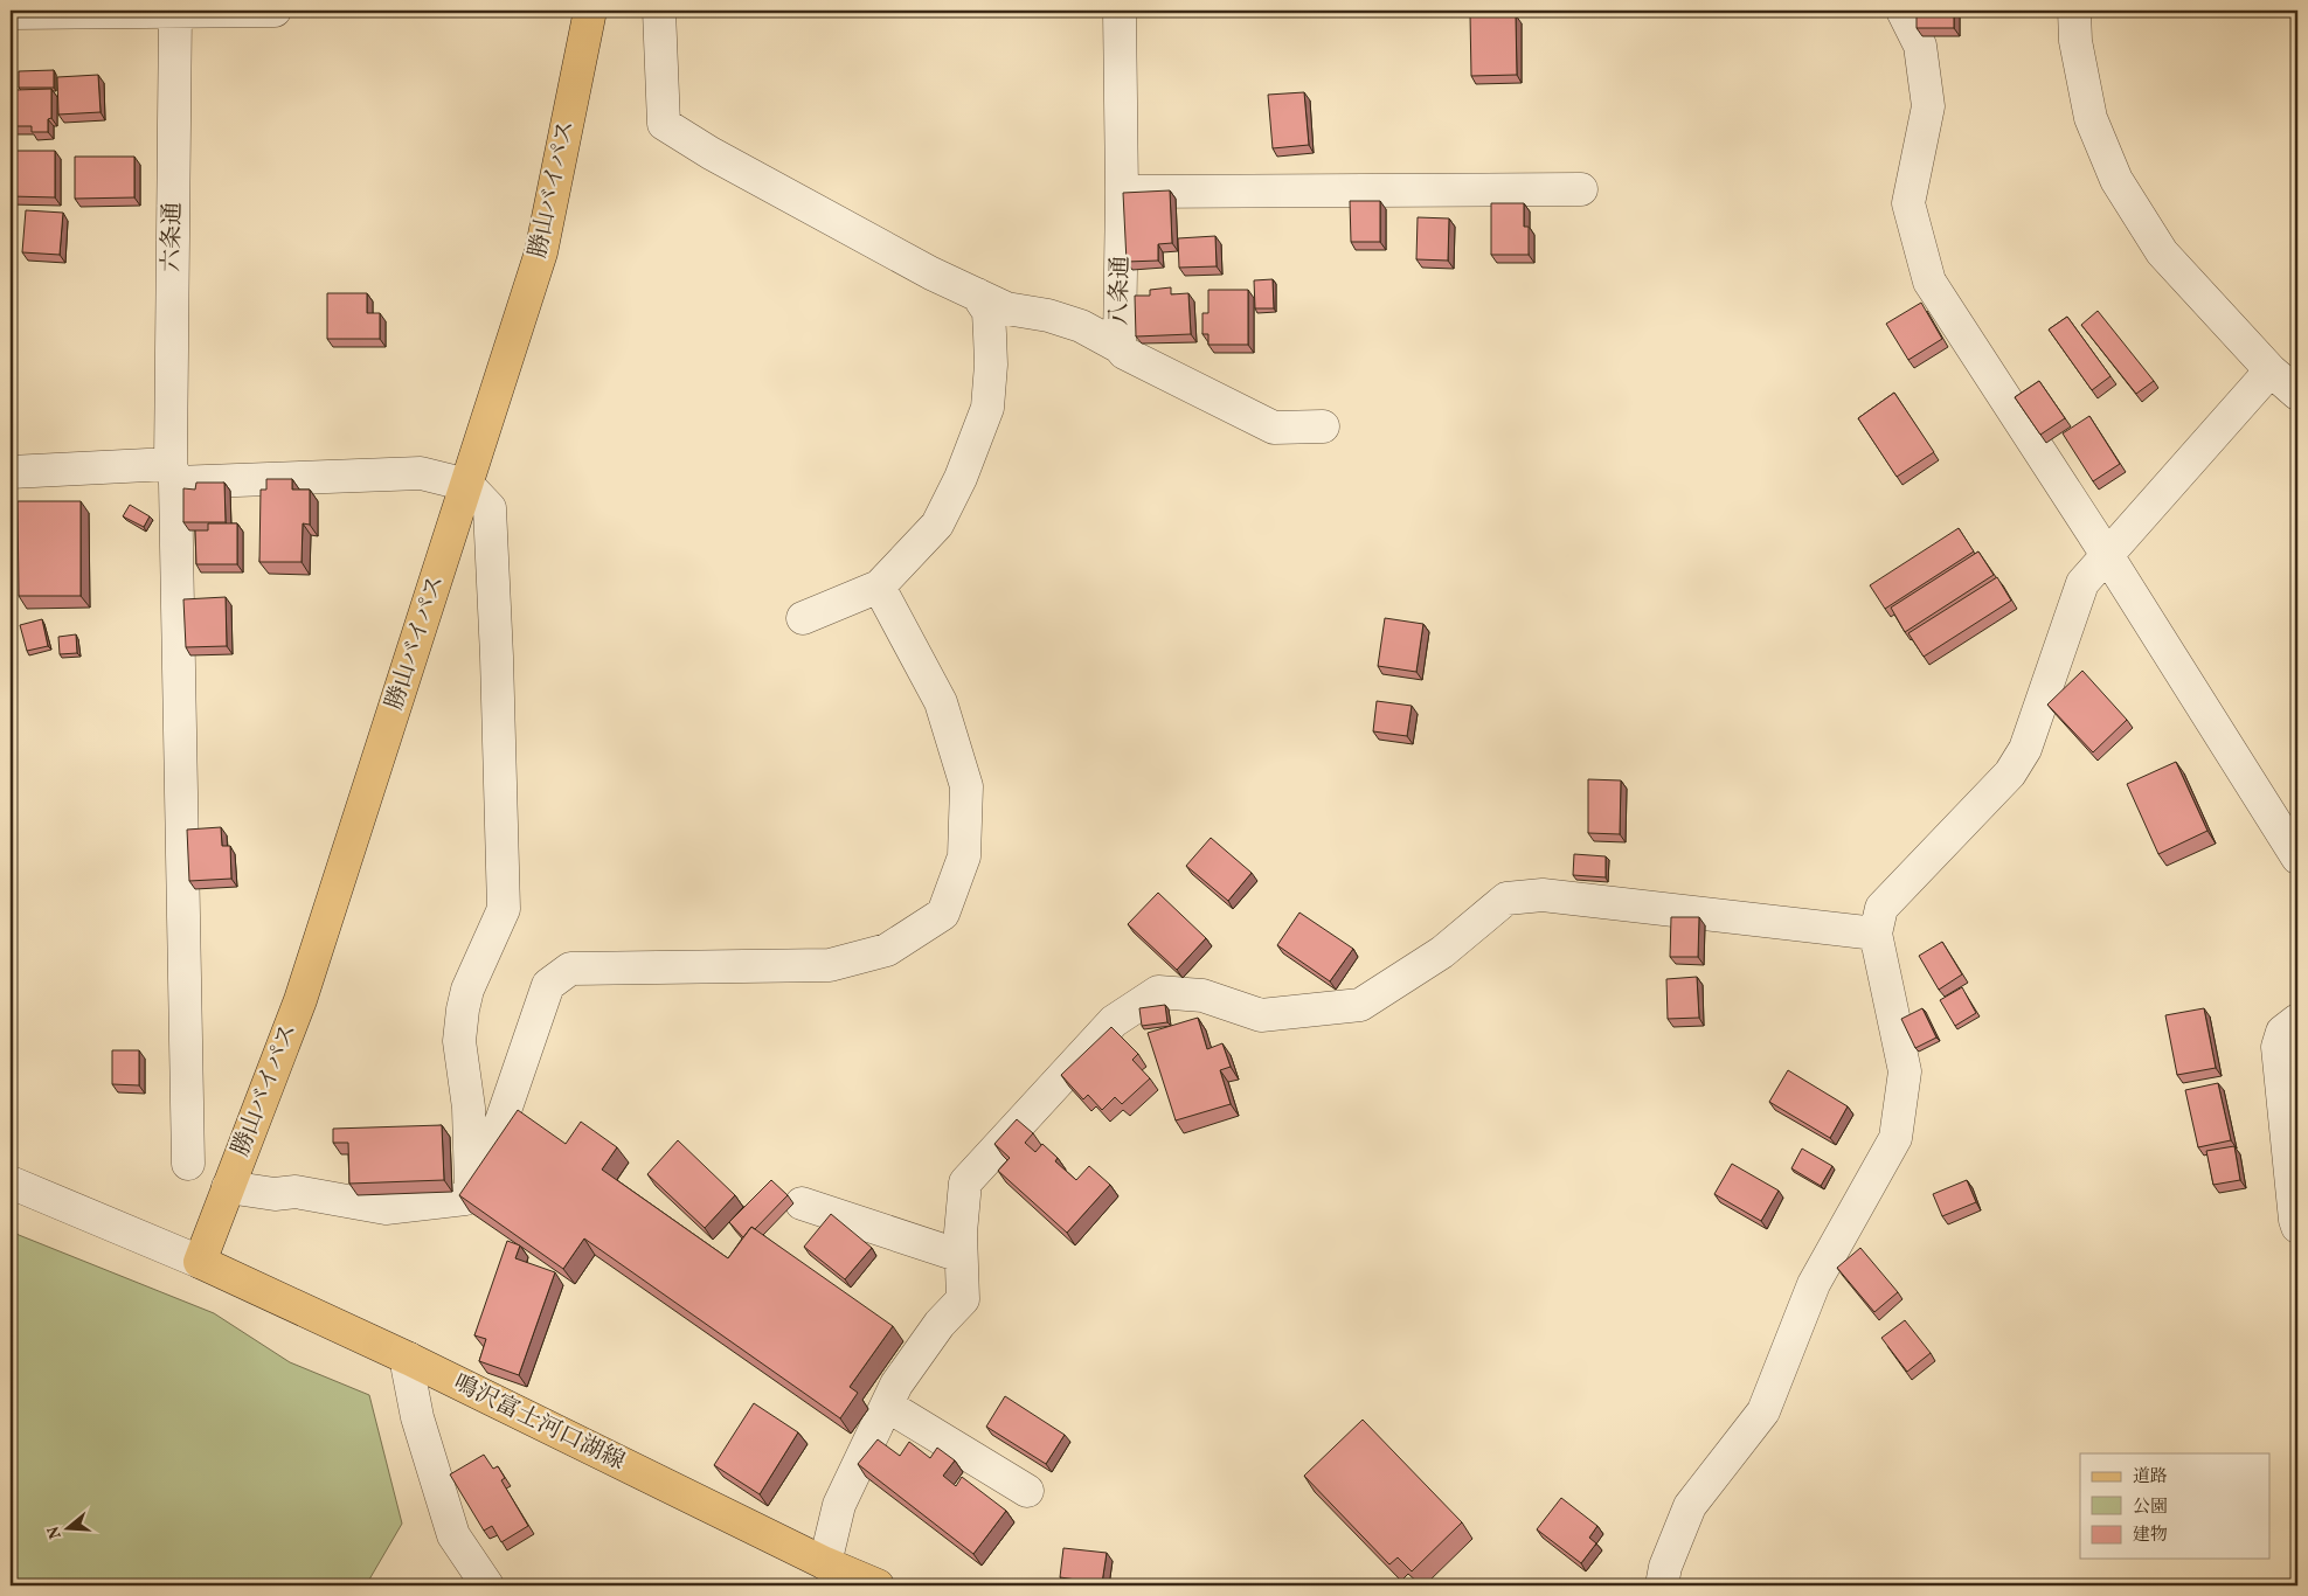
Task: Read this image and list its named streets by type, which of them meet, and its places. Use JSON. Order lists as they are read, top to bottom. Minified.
{"streets":{"main road":["勝山バイパス","鳴沢富士河口湖線"],"street":["六条通","八条通"]},"crossings":[["勝山バイパス","鳴沢富士河口湖線"]],"legend":["道路","公園","建物"],"north":"left"}
